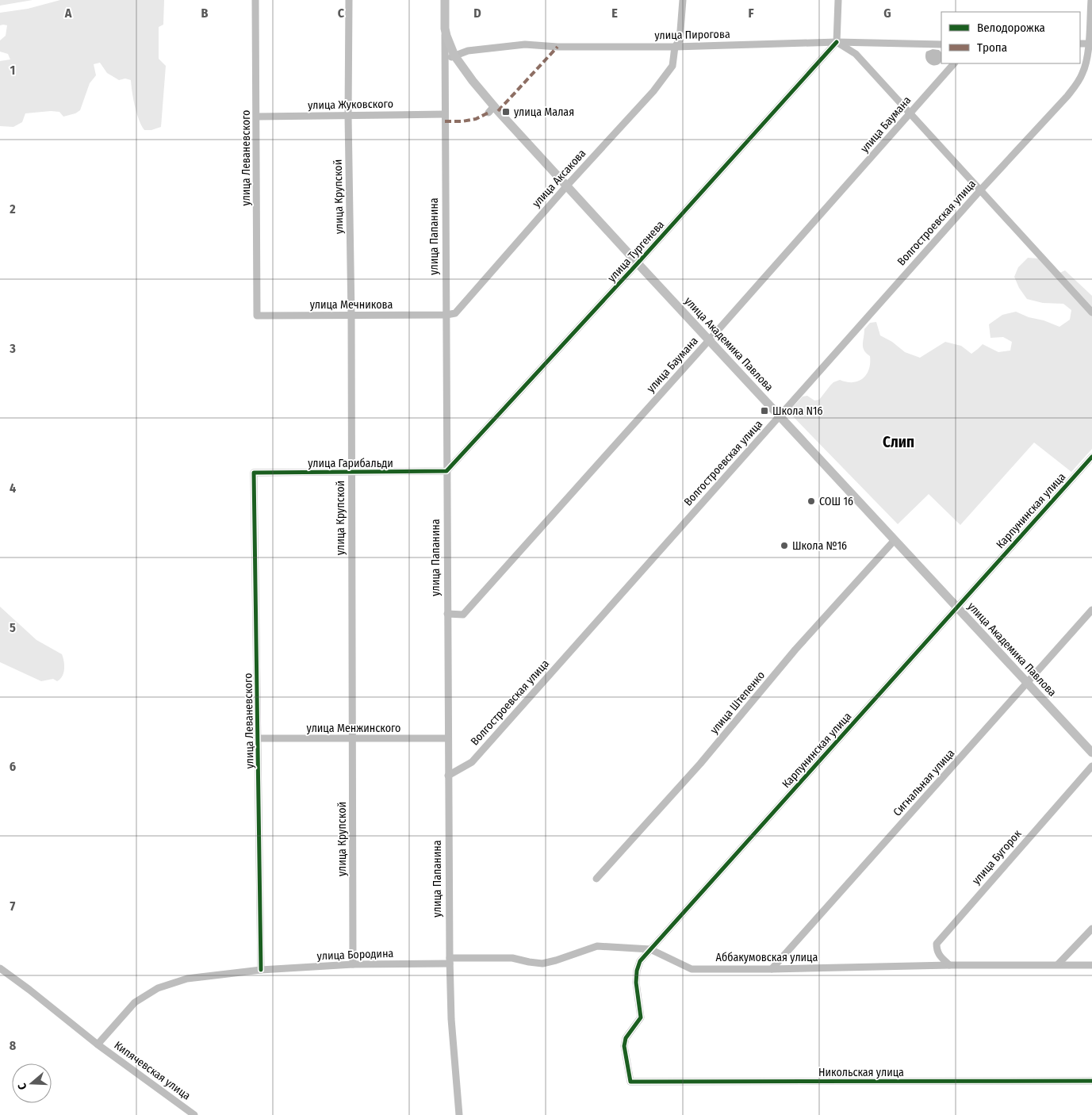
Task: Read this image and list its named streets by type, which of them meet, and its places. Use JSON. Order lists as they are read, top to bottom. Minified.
{"streets":{"street":["улица Пирогова","улица Жуковского","улица Баумана","улица Леваневского","улица Аксакова","улица Крупской","Волгостроевская улица","улица Папанина","улица Тургенева","улица Мечникова","улица Академика Павлова","улица Гарибальди","Карпунинская улица","улица Штепенко","улица Менжинского","Сигнальная улица","улица Бугорок","улица Бородина","Аббакумовская улица","Кипячевская улица","Никольская улица"]},"crossings":[["улица Пирогова","улица Аксакова"],["улица Пирогова","улица Папанина"],["улица Пирогова","улица Тургенева"],["улица Пирогова","улица Академика Павлова"],["улица Жуковского","улица Леваневского"],["улица Жуковского","улица Крупской"],["улица Жуковского","улица Папанина"],["улица Баумана","улица Папанина"],["улица Баумана","улица Академика Павлова"],["улица Леваневского","улица Мечникова"],["улица Леваневского","улица Гарибальди"],["улица Леваневского","улица Менжинского"],["улица Леваневского","улица Бородина"],["улица Аксакова","улица Папанина"],["улица Аксакова","улица Мечникова"],["улица Аксакова","улица Академика Павлова"],["улица Крупской","улица Мечникова"],["улица Крупской","улица Гарибальди"],["улица Крупской","улица Менжинского"],["улица Крупской","улица Бородина"],["Волгостроевская улица","улица Папанина"],["Волгостроевская улица","улица Академика Павлова"],["улица Папанина","улица Тургенева"],["улица Папанина","улица Мечникова"],["улица Папанина","улица Академика Павлова"],["улица Папанина","улица Гарибальди"],["улица Папанина","улица Менжинского"],["улица Папанина","улица Бородина"],["улица Папанина","Аббакумовская улица"],["улица Тургенева","улица Академика Павлова"],["улица Тургенева","улица Гарибальди"],["улица Академика Павлова","Карпунинская улица"],["улица Академика Павлова","улица Штепенко"],["улица Академика Павлова","Сигнальная улица"],["Карпунинская улица","Аббакумовская улица"],["Карпунинская улица","Никольская улица"],["Сигнальная улица","Аббакумовская улица"],["улица Бугорок","Аббакумовская улица"],["улица Бородина","Аббакумовская улица"],["улица Бородина","Кипячевская улица"]],"districts":["Слип"],"places":{"transit":["улица Малая","Школа N16"],"other":["СОШ 16","Школа №16"]},"legend":["Велодорожка","Тропа"],"north":"left","grid":{"columns":["A","B","C","D","E","F","G"],"rows":["1","2","3","4","5","6","7","8"]}}
